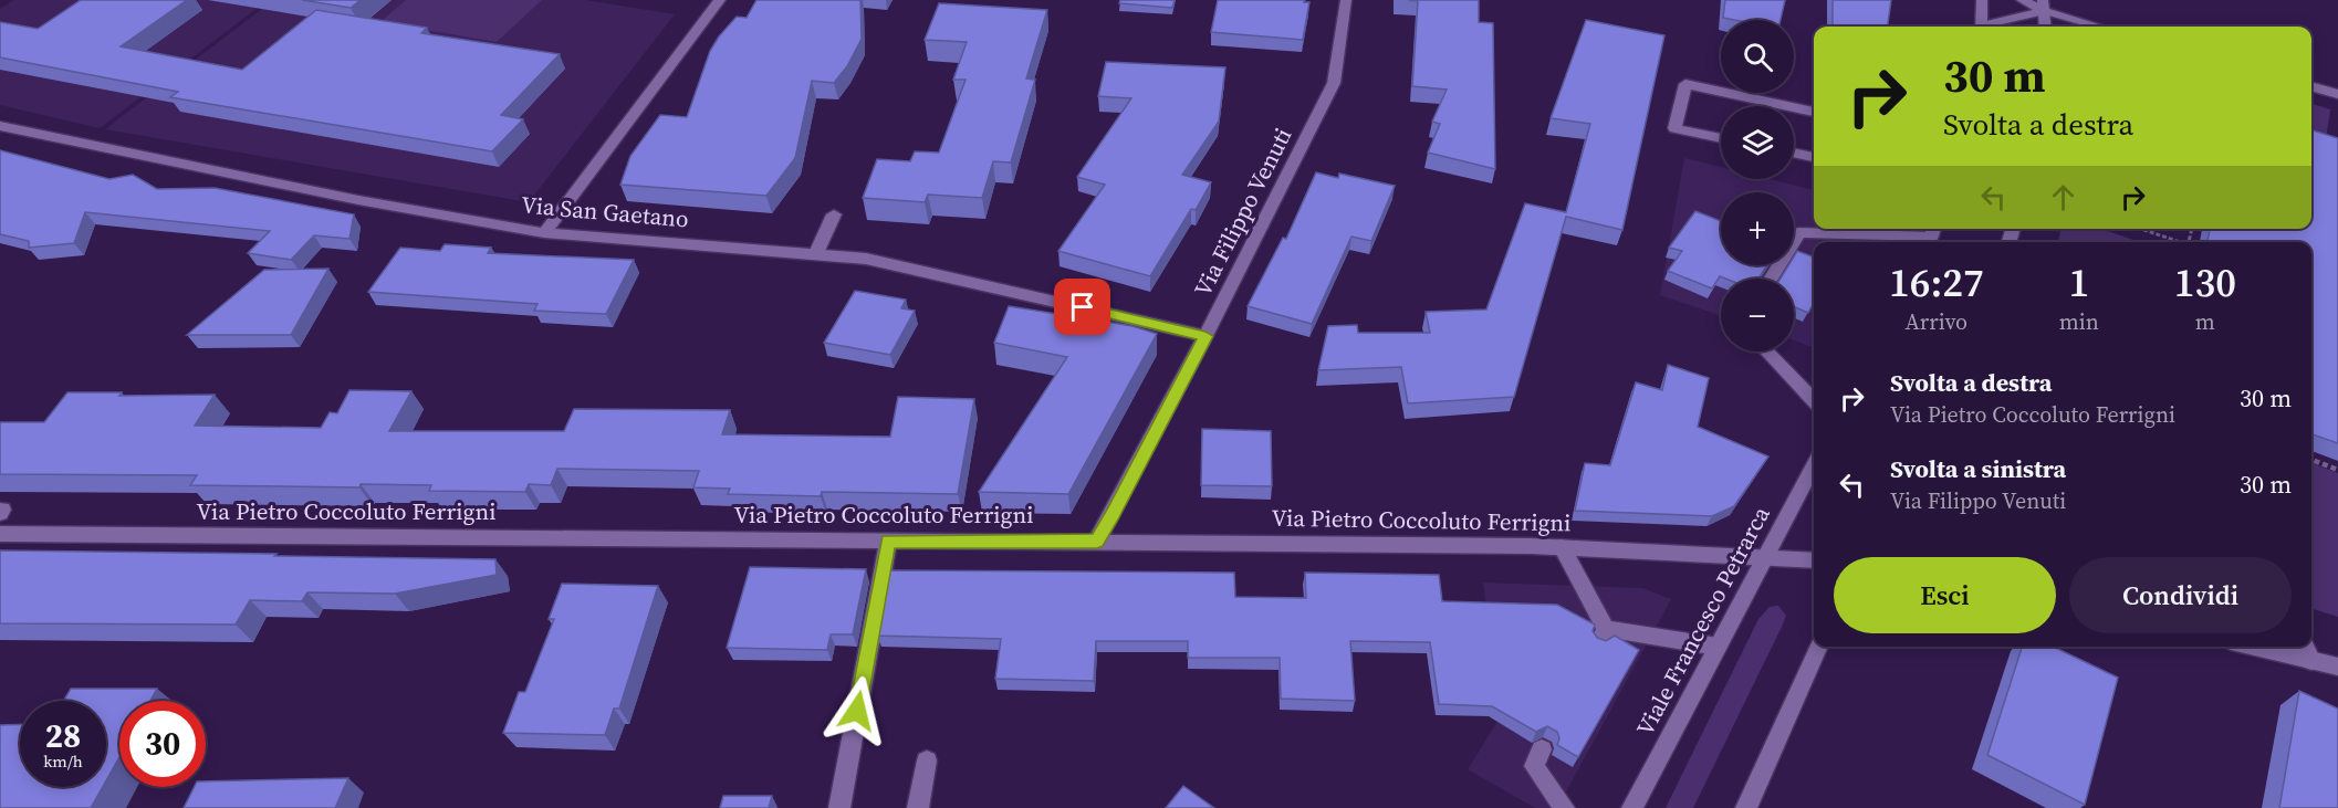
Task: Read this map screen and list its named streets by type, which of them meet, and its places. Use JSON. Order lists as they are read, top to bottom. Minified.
{"streets":{"street":["Via San Gaetano","Via Filippo Venuti","Via Pietro Coccoluto Ferrigni","Viale Francesco Petrarca"]},"crossings":[["Via San Gaetano","Via Filippo Venuti"],["Via Filippo Venuti","Via Pietro Coccoluto Ferrigni"],["Via Pietro Coccoluto Ferrigni","Viale Francesco Petrarca"]],"page":{"map_buttons":["+","−"],"turn":["30 m","Svolta a destra"],"eta":["16:27","Arrivo","1","min","130","m"],"list":[{"name":"Svolta a destra","note":"Via Pietro Coccoluto Ferrigni","value":"30 m"},{"name":"Svolta a sinistra","note":"Via Filippo Venuti","value":"30 m"}],"buttons":["Esci","Condividi"],"speed":"28 km/h","limit":"30"}}
